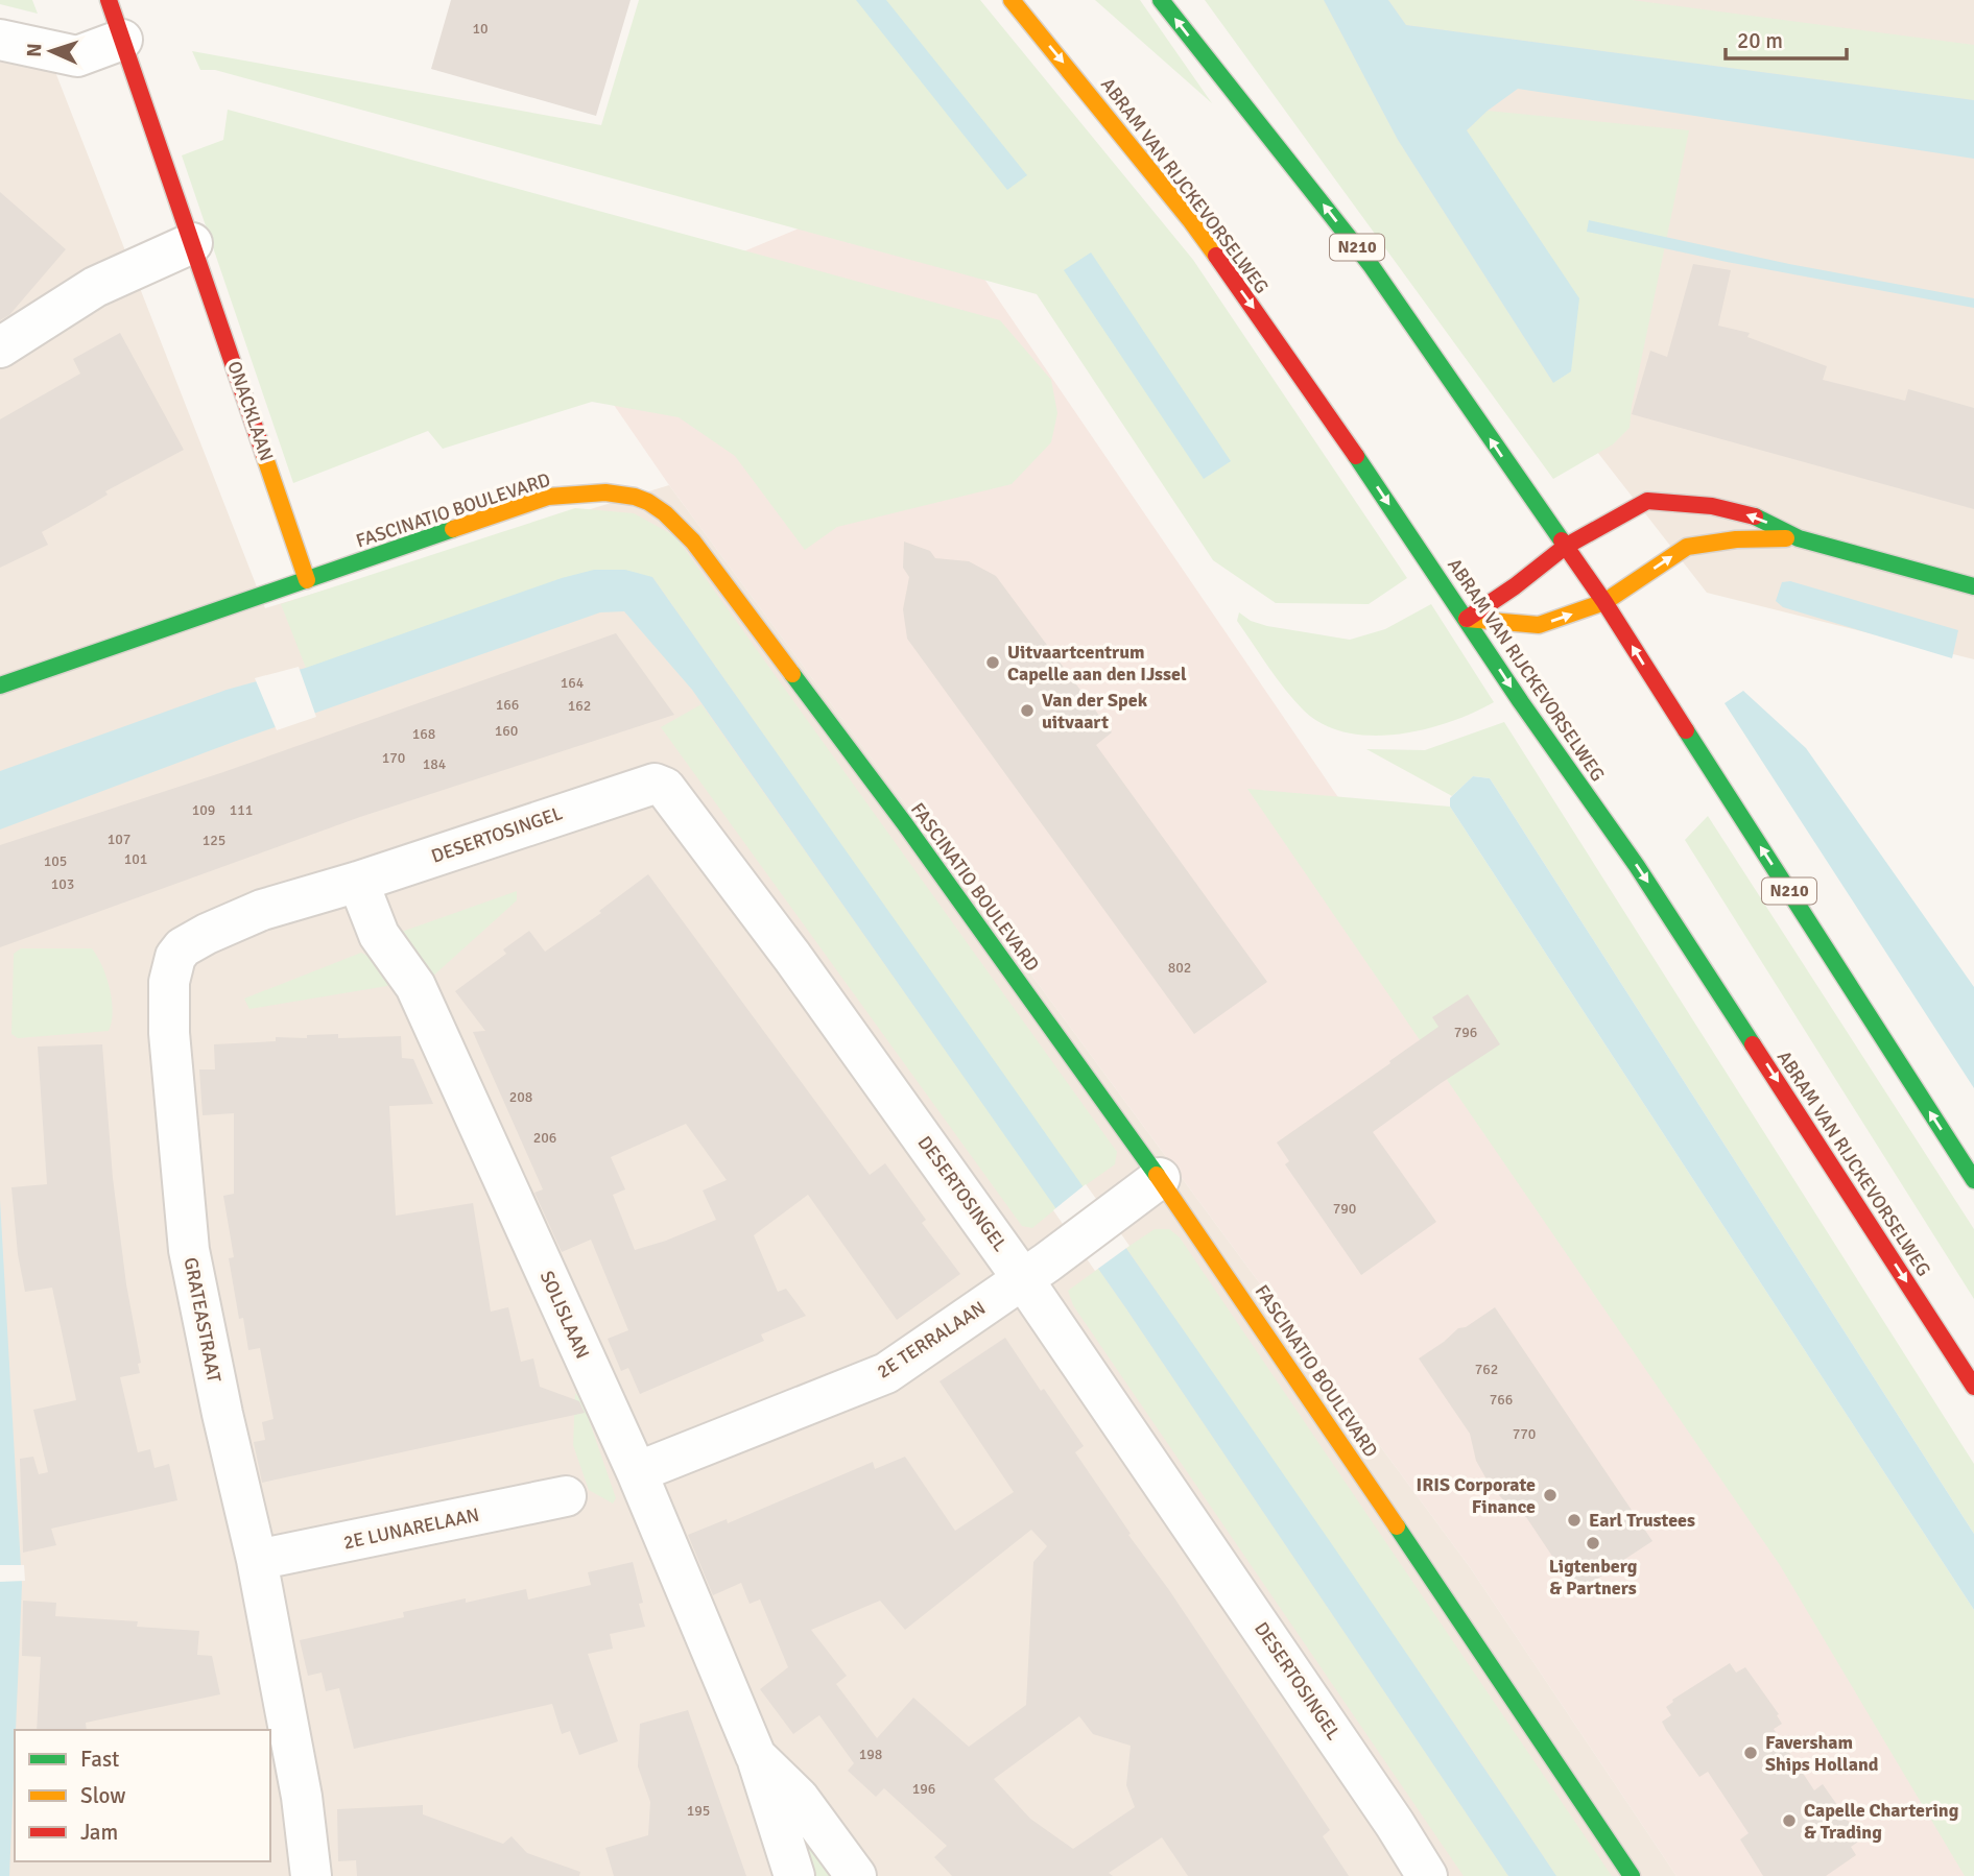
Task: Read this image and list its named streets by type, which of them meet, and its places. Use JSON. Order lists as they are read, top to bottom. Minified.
{"streets":{"main road":["ABRAM VAN RIJCKEVORSELWEG","N210","ONACKLAAN","FASCINATIO BOULEVARD"],"street":["DESERTOSINGEL","SOLISLAAN","GRATEASTRAAT","2E TERRALAAN","2E LUNARELAAN"]},"crossings":[["ONACKLAAN","FASCINATIO BOULEVARD"],["FASCINATIO BOULEVARD","2E TERRALAAN"],["DESERTOSINGEL","SOLISLAAN"],["DESERTOSINGEL","GRATEASTRAAT"],["DESERTOSINGEL","2E TERRALAAN"],["SOLISLAAN","GRATEASTRAAT"],["SOLISLAAN","2E TERRALAAN"],["GRATEASTRAAT","2E LUNARELAAN"]],"places":["Uitvaartcentrum Capelle aan den IJssel","Van der Spek uitvaart","IRIS Corporate Finance","Earl Trustees","Ligtenberg & Partners","Faversham Ships Holland","Capelle Chartering & Trading"],"house_numbers":["10","164","166","162","160","168","170","184","109","111","107","125","101","105","103","802","796","208","206","790","762","766","770","198","196","195"],"legend":["Fast","Slow","Jam"],"scale_bar":"20 m","north":"left"}
